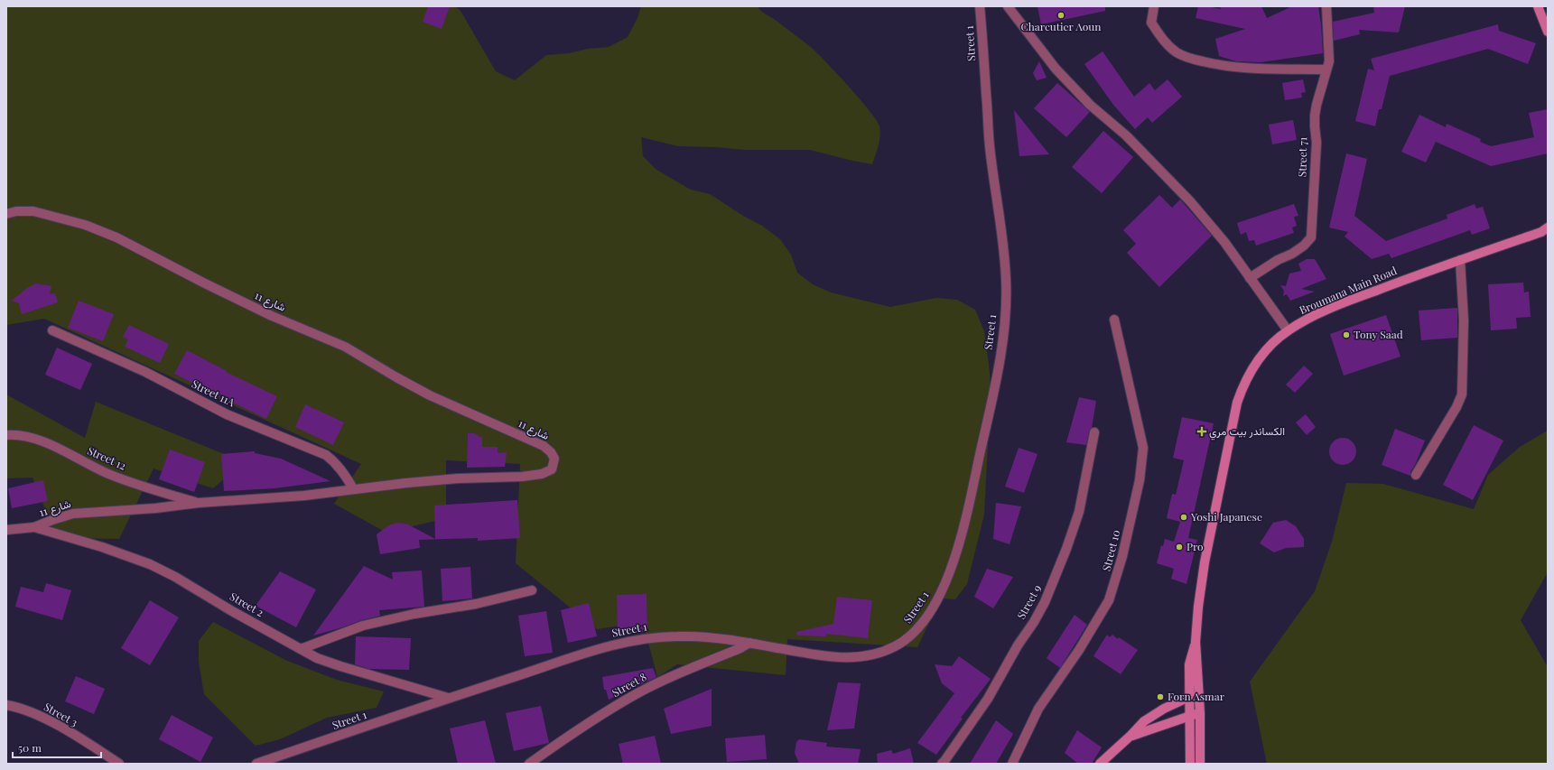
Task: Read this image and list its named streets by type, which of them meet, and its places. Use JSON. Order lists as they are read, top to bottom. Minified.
{"streets":{"main road":["Broumana Main Road"],"street":["Street 1","Street 71","شارع 11","Street 11A","Street 12","Street 10","Street 9","Street 2","Street 8","Street 3"]},"crossings":[["Street 1","Street 2"],["Street 1","Street 8"],["شارع 11","Street 11A"],["شارع 11","Street 12"],["شارع 11","Street 2"]],"places":{"other":["Charcutier Aoun","Tony Saad","Yoshi Japanese","Pro","Forn Asmar"],"health":["الكساندر بيت مري"]},"scale_bar":"50 m"}
